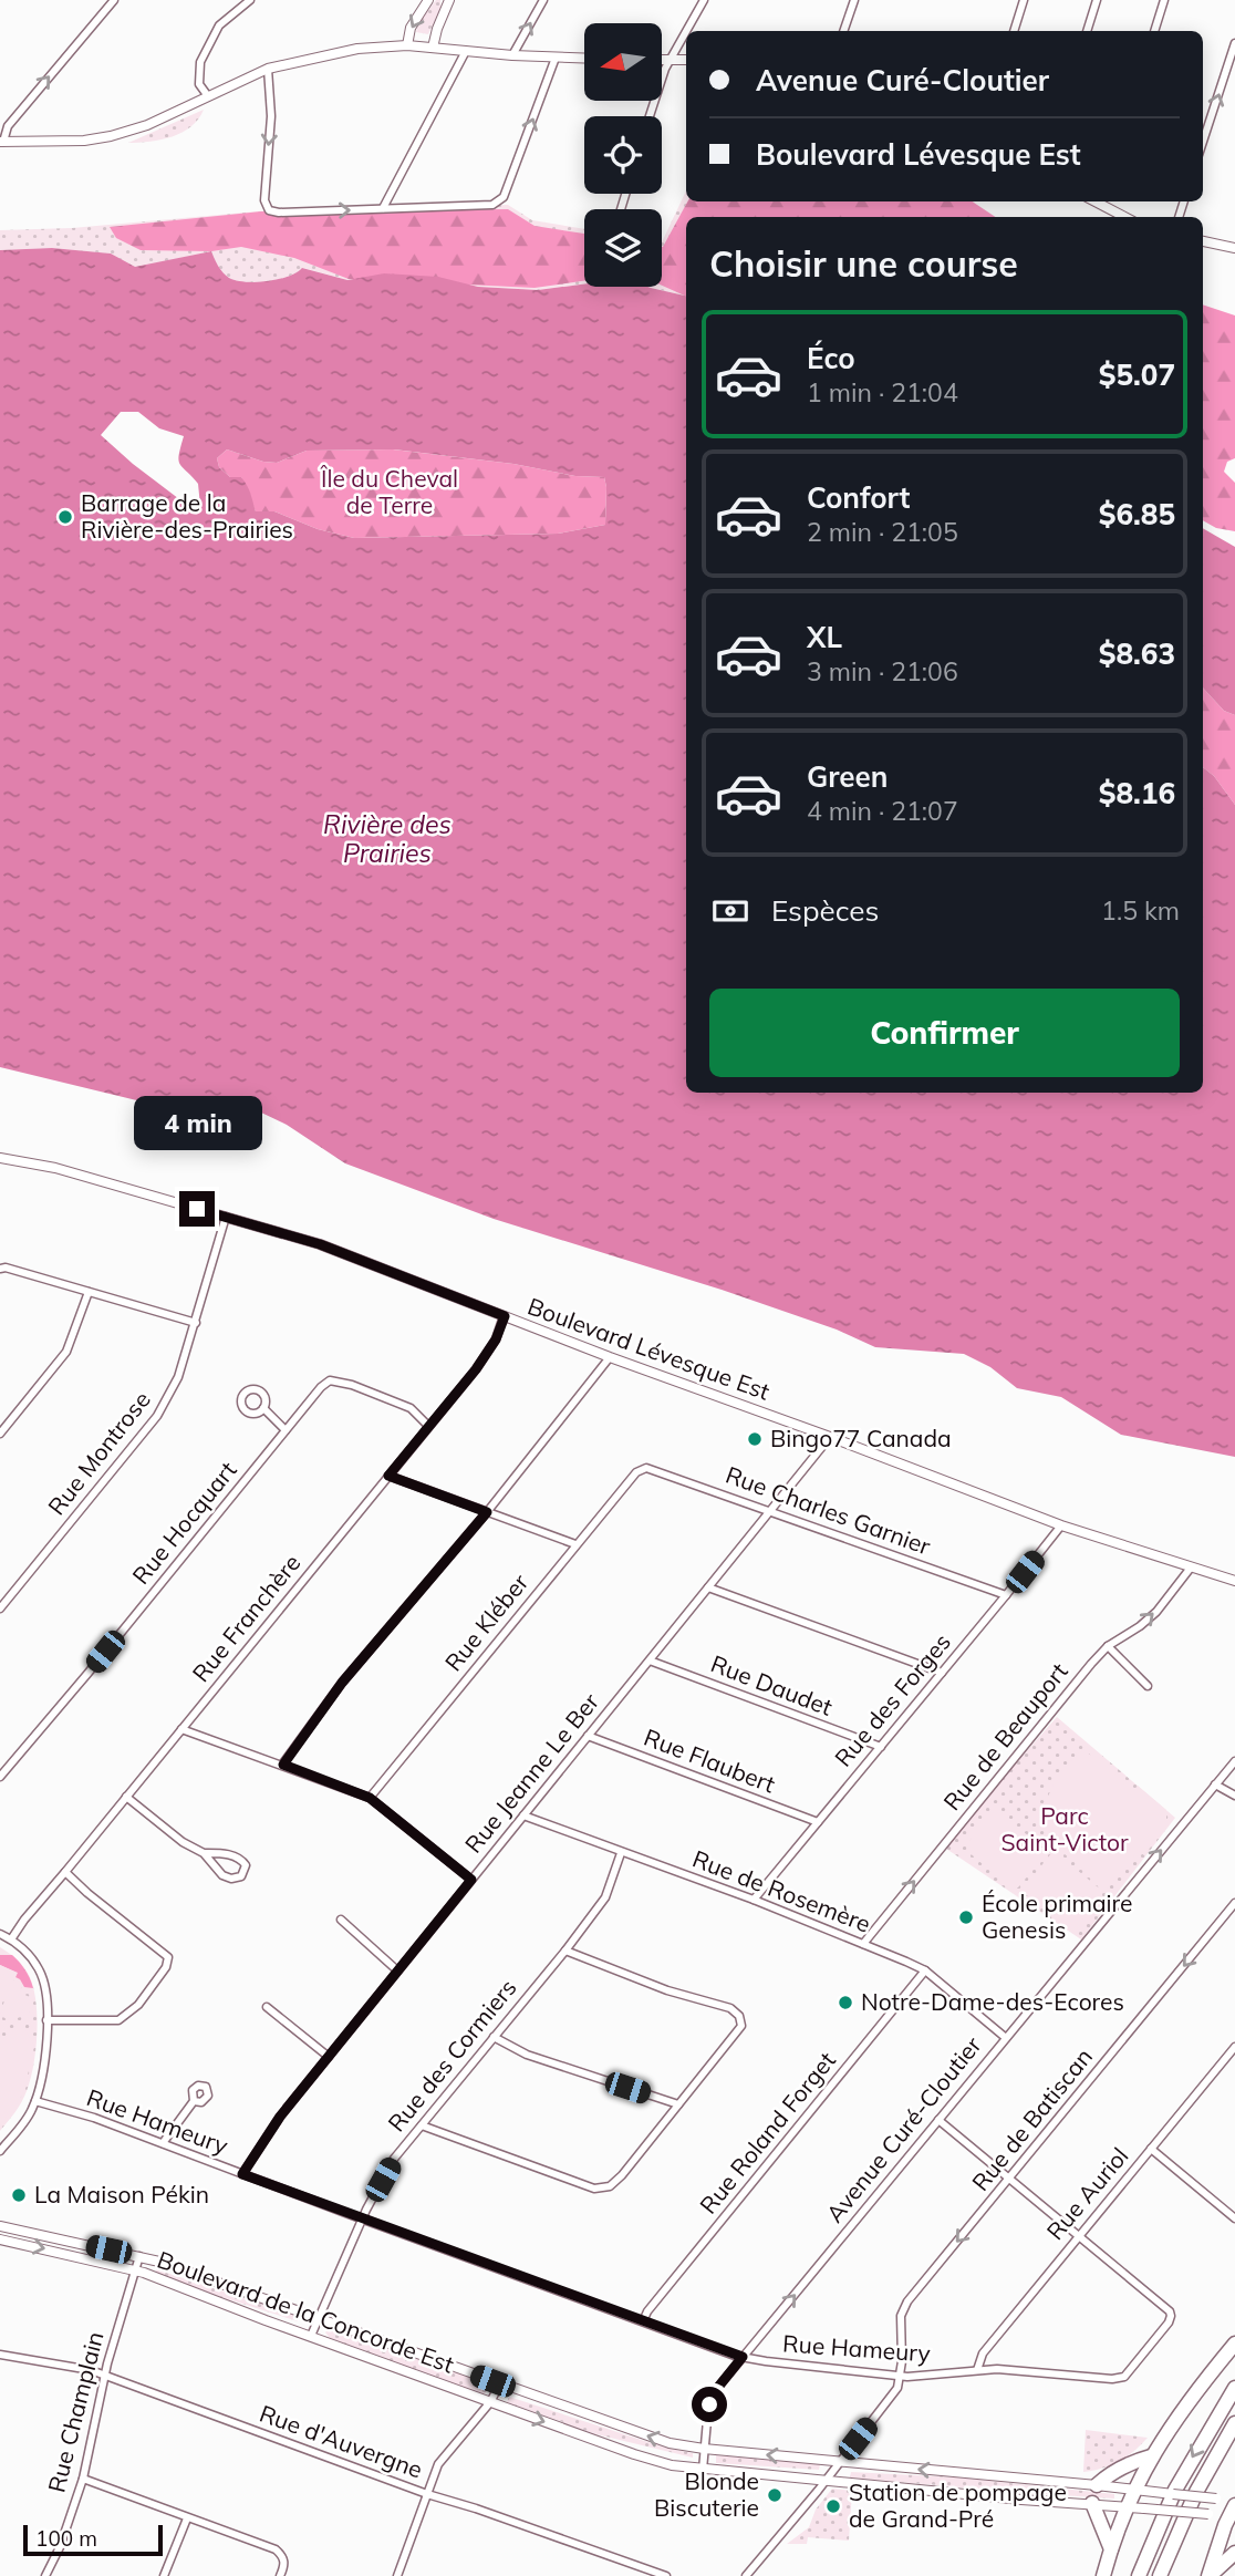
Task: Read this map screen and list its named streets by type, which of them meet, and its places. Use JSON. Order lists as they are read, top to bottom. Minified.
{"streets":{"street":["Boulevard Lévesque Est","Rue Montrose","Rue Charles Garnier","Rue Hocquart","Rue Franchère","Rue Kléber","Rue Daudet","Rue des Forges","Rue de Beauport","Rue Flaubert","Rue Jeanne Le Ber","Rue de Rosemère","Rue des Cormiers","Rue de Batiscan","Rue Hameury","Avenue Curé-Cloutier","Rue Roland Forget","Rue Auriol","Boulevard de la Concorde Est","Rue Champlain","Rue d'Auvergne"]},"crossings":[["Boulevard Lévesque Est","Rue Montrose"],["Boulevard Lévesque Est","Rue Franchère"],["Boulevard Lévesque Est","Rue des Forges"],["Boulevard Lévesque Est","Rue de Beauport"],["Boulevard Lévesque Est","Rue Jeanne Le Ber"],["Rue Charles Garnier","Rue Kléber"],["Rue Charles Garnier","Rue des Forges"],["Rue Charles Garnier","Rue Jeanne Le Ber"],["Rue Hocquart","Rue Franchère"],["Rue Daudet","Rue des Forges"],["Rue Daudet","Rue Jeanne Le Ber"],["Rue des Forges","Rue Flaubert"],["Rue des Forges","Rue de Rosemère"],["Rue de Beauport","Rue de Rosemère"],["Rue Flaubert","Rue Jeanne Le Ber"],["Rue Jeanne Le Ber","Rue de Rosemère"],["Rue Jeanne Le Ber","Rue Hameury"],["Rue de Rosemère","Rue des Cormiers"],["Rue de Rosemère","Avenue Curé-Cloutier"],["Rue de Rosemère","Rue Roland Forget"],["Rue des Cormiers","Rue Hameury"],["Rue des Cormiers","Boulevard de la Concorde Est"],["Rue de Batiscan","Rue Hameury"],["Rue Hameury","Avenue Curé-Cloutier"],["Rue Hameury","Rue Roland Forget"],["Rue Hameury","Rue Auriol"],["Avenue Curé-Cloutier","Boulevard de la Concorde Est"],["Boulevard de la Concorde Est","Rue Champlain"],["Rue Champlain","Rue d'Auvergne"]],"one_way":["Rue de Beauport","Rue de Batiscan","Avenue Curé-Cloutier"],"water":["Rivière des Prairies"],"parks":["Île du Cheval de Terre","Parc Saint-Victor"],"places":["Barrage de la Rivière-des-Prairies","Bingo77 Canada","École primaire Genesis","Notre-Dame-des-Ecores","La Maison Pékin","Blonde Biscuterie","Station de pompage de Grand-Pré"],"scale_bar":"100 m","north":"left","page":{"banner":["Avenue Curé-Cloutier","Boulevard Lévesque Est"],"heading":"Choisir une course","list":[{"name":"Éco","note":"1 min · 21:04","value":"$5.07"},{"name":"Confort","note":"2 min · 21:05","value":"$6.85"},{"name":"XL","note":"3 min · 21:06","value":"$8.63"},{"name":"Green","note":"4 min · 21:07","value":"$8.16"}],"pay":["Espèces","1.5 km"],"buttons":"Confirmer","bubble":"4 min","scale":"100 m"}}
